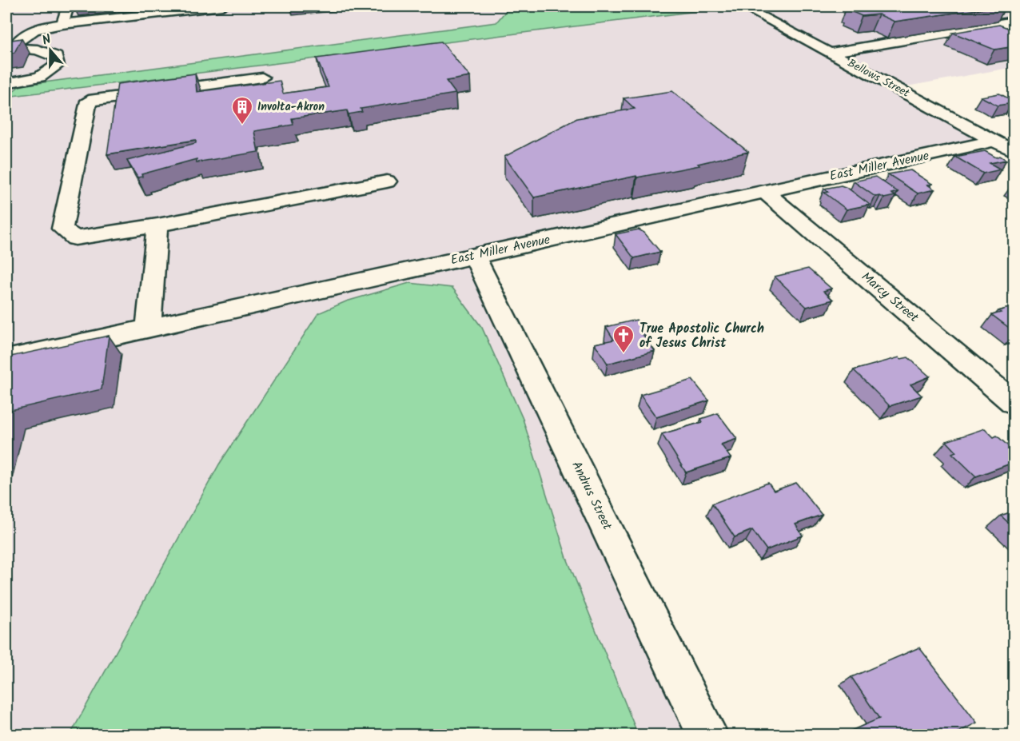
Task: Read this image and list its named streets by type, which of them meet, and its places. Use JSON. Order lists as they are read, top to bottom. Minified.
{"streets":{"street":["Bellows Street","East Miller Avenue","Marcy Street","Andrus Street"]},"crossings":[["Bellows Street","East Miller Avenue"],["East Miller Avenue","Marcy Street"],["East Miller Avenue","Andrus Street"]],"places":{"building":["Involta-Akron"],"church":["True Apostolic Church of Jesus Christ"]},"north":"top"}
